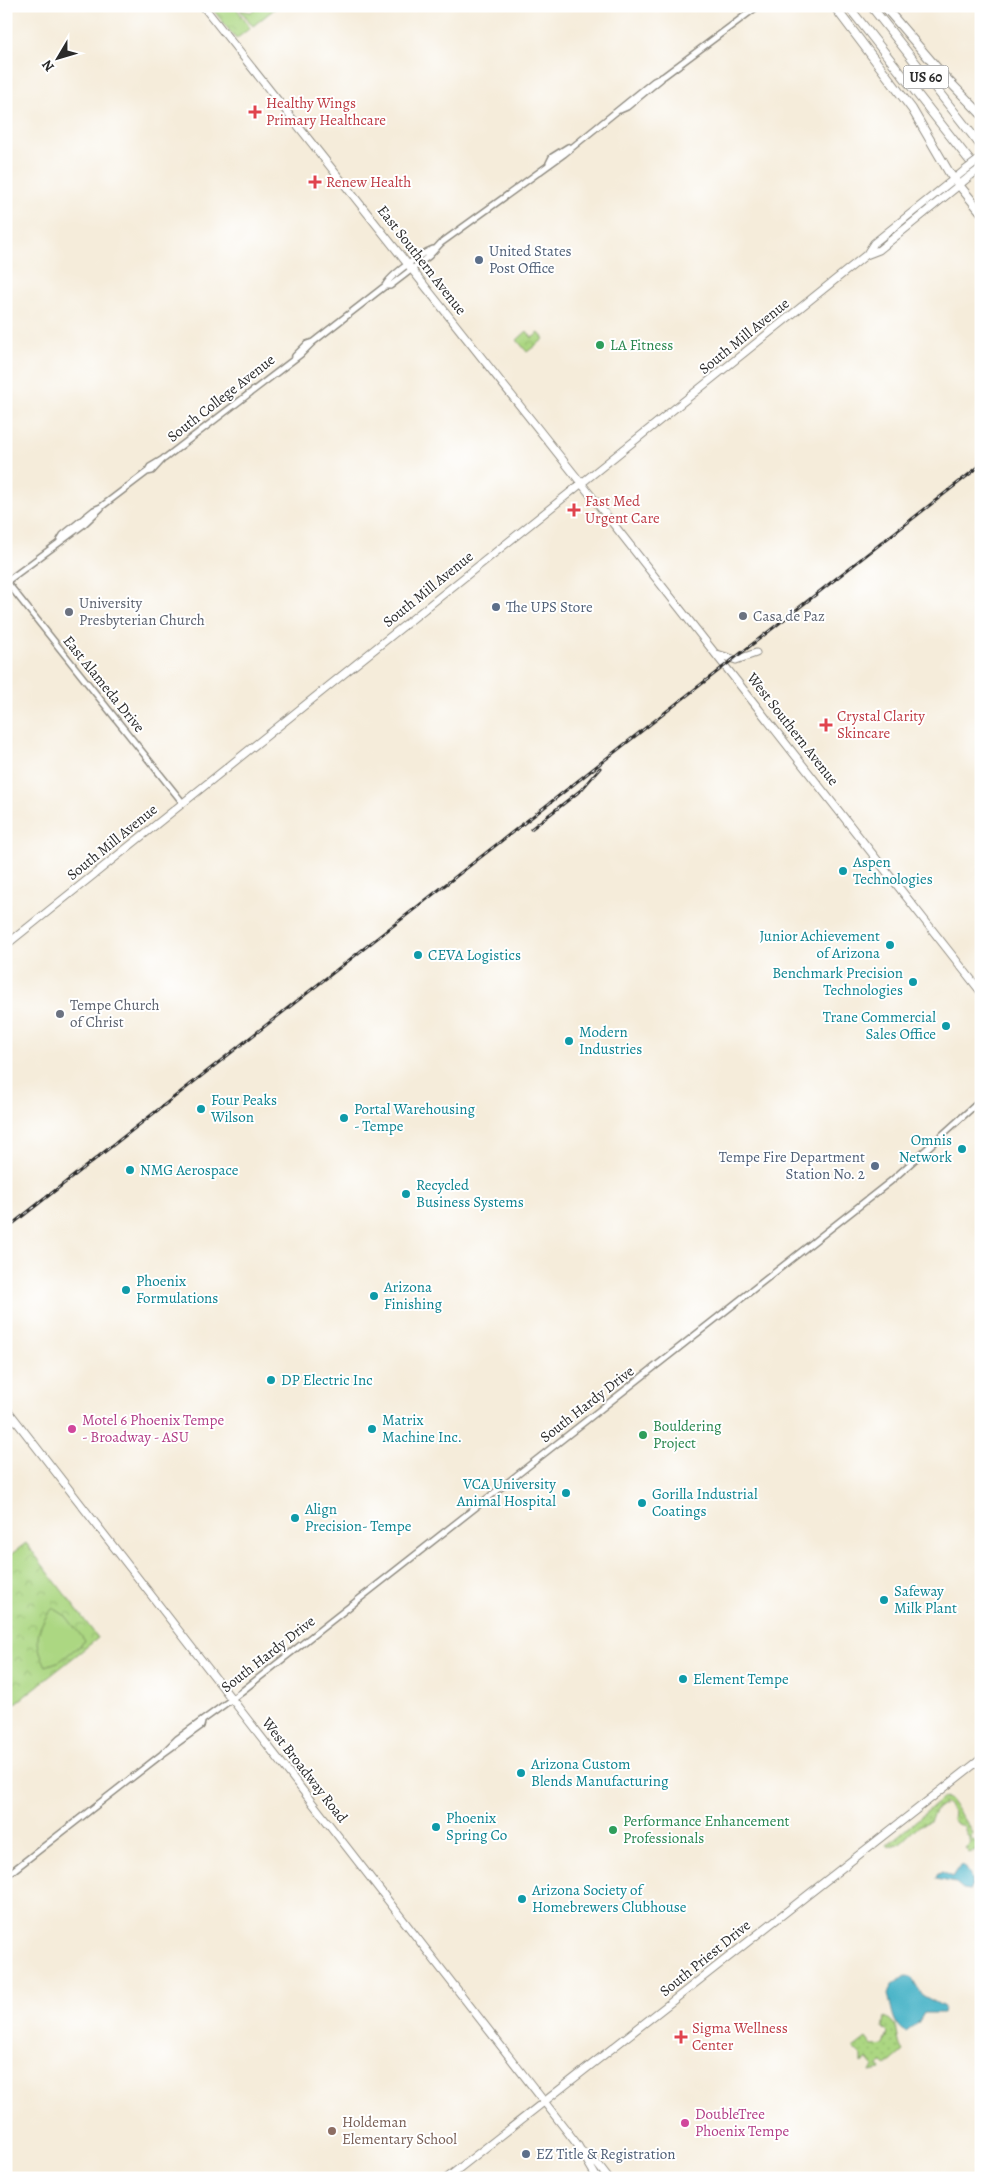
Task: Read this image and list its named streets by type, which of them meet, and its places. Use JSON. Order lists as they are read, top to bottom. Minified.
{"streets":{"highway":["US 60"],"main road":["East Southern Avenue","South Mill Avenue","West Southern Avenue","West Broadway Road","South Priest Drive"],"street":["South College Avenue","East Alameda Drive","South Hardy Drive"]},"crossings":[["East Southern Avenue","South Mill Avenue"],["East Southern Avenue","South College Avenue"],["East Southern Avenue","West Southern Avenue"],["South Mill Avenue","East Alameda Drive"],["South Mill Avenue","West Southern Avenue"],["South College Avenue","East Alameda Drive"],["South Hardy Drive","West Broadway Road"],["West Broadway Road","South Priest Drive"]],"places":{"health":["Healthy Wings Primary Healthcare","Renew Health","Fast Med Urgent Care","Crystal Clarity Skincare","Sigma Wellness Center"],"other":["United States Post Office","LA Fitness","The UPS Store","University Presbyterian Church","Casa de Paz","Aspen Technologies","Junior Achievement of Arizona","CEVA Logistics","Benchmark Precision Technologies","Tempe Church of Christ","Trane Commercial Sales Office","Modern Industries","Four Peaks Wilson","Portal Warehousing - Tempe","Omnis Network","Tempe Fire Department Station No. 2","NMG Aerospace","Recycled Business Systems","Phoenix Formulations","Arizona Finishing","DP Electric Inc","Motel 6 Phoenix Tempe - Broadway - ASU","Matrix Machine Inc.","Bouldering Project","VCA University Animal Hospital","Gorilla Industrial Coatings","Align Precision- Tempe","Safeway Milk Plant","Element Tempe","Arizona Custom Blends Manufacturing","Phoenix Spring Co","Performance Enhancement Professionals","Arizona Society of Homebrewers Clubhouse","DoubleTree Phoenix Tempe","Holdeman Elementary School","EZ Title & Registration"]},"north":"bottom left"}
